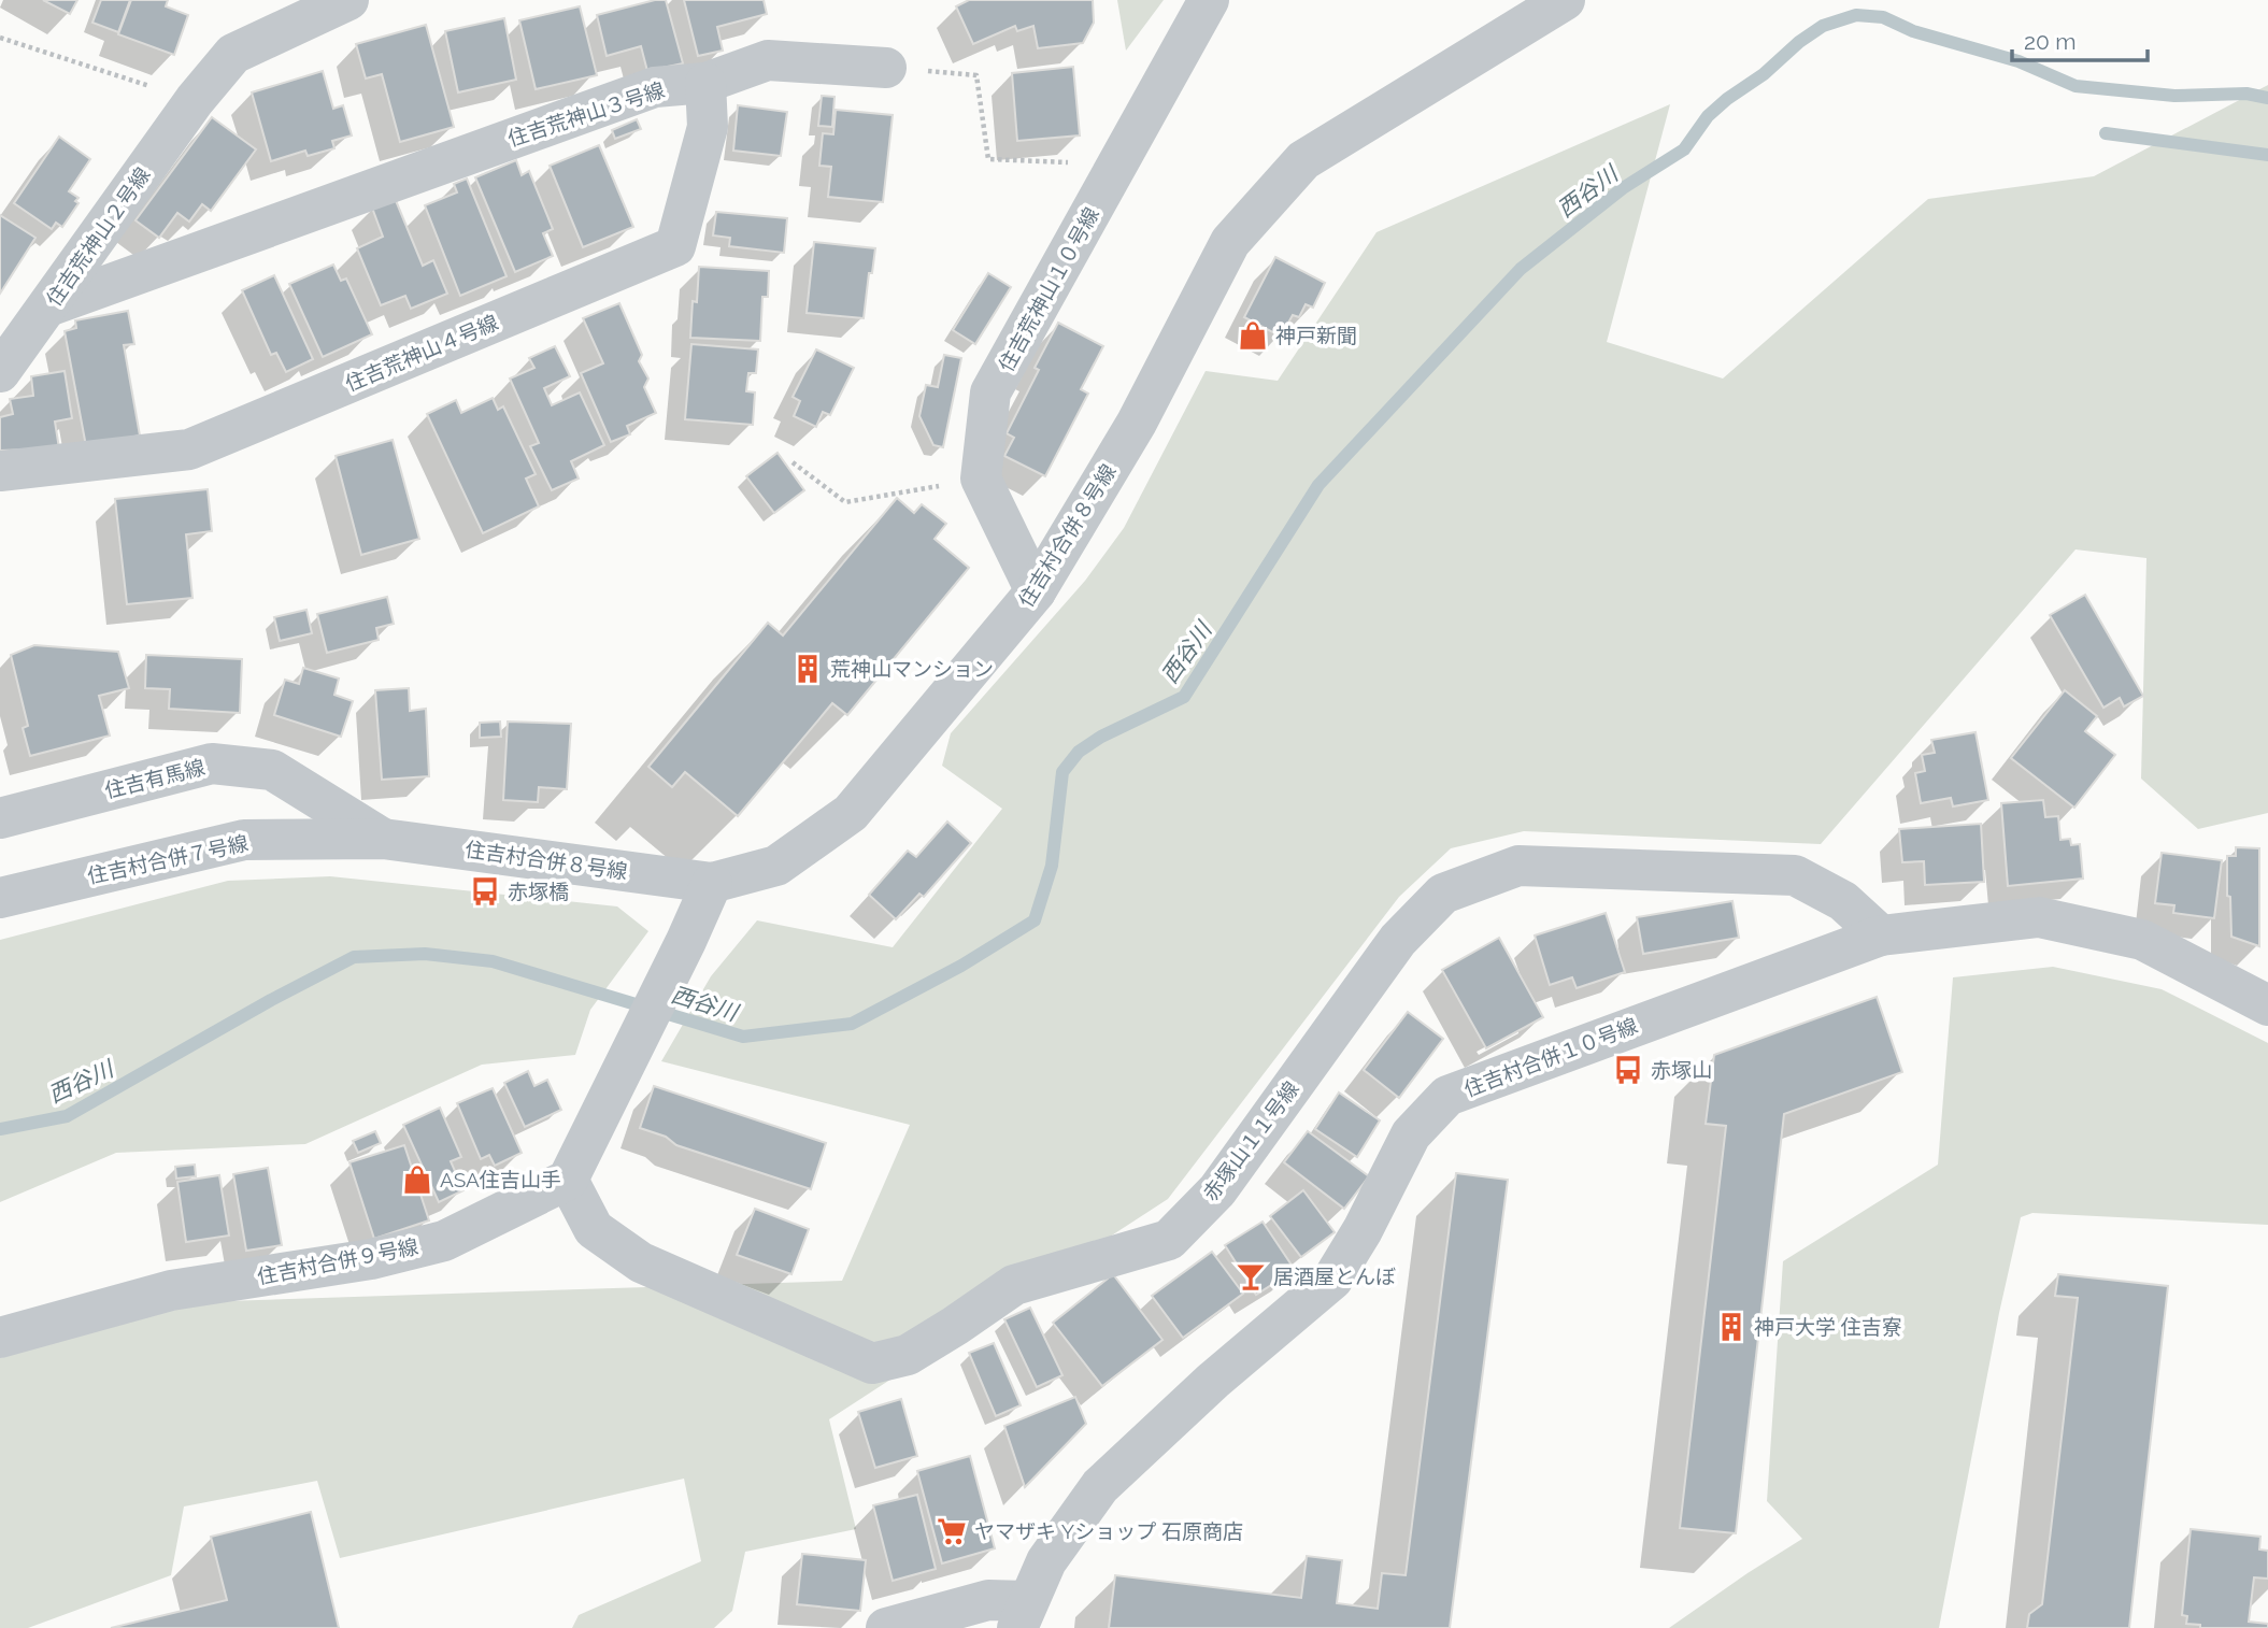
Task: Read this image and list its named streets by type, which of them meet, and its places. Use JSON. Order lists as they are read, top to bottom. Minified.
{"streets":{"street":["住吉荒神山３号線","住吉荒神山２号線","住吉荒神山１０号線","住吉荒神山４号線","住吉村合併８号線","住吉有馬線","住吉村合併７号線","住吉村合併１０号線","赤塚山１１号線","住吉村合併９号線"]},"crossings":[["住吉荒神山３号線","住吉荒神山２号線"],["住吉荒神山３号線","住吉荒神山４号線"],["住吉村合併８号線","住吉有馬線"],["住吉村合併８号線","住吉村合併７号線"],["住吉有馬線","住吉村合併７号線"],["住吉村合併１０号線","赤塚山１１号線"],["赤塚山１１号線","住吉村合併９号線"]],"water":["西谷川"],"places":{"shop":["神戸新聞","ASA住吉山手"],"building":["荒神山マンション","神戸大学 住吉寮"],"bus stop":["赤塚橋","赤塚山"],"bar":["居酒屋とんぼ"],"supermarket":["ヤマザキ Yショップ 石原商店"]},"scale_bar":"20 m"}
